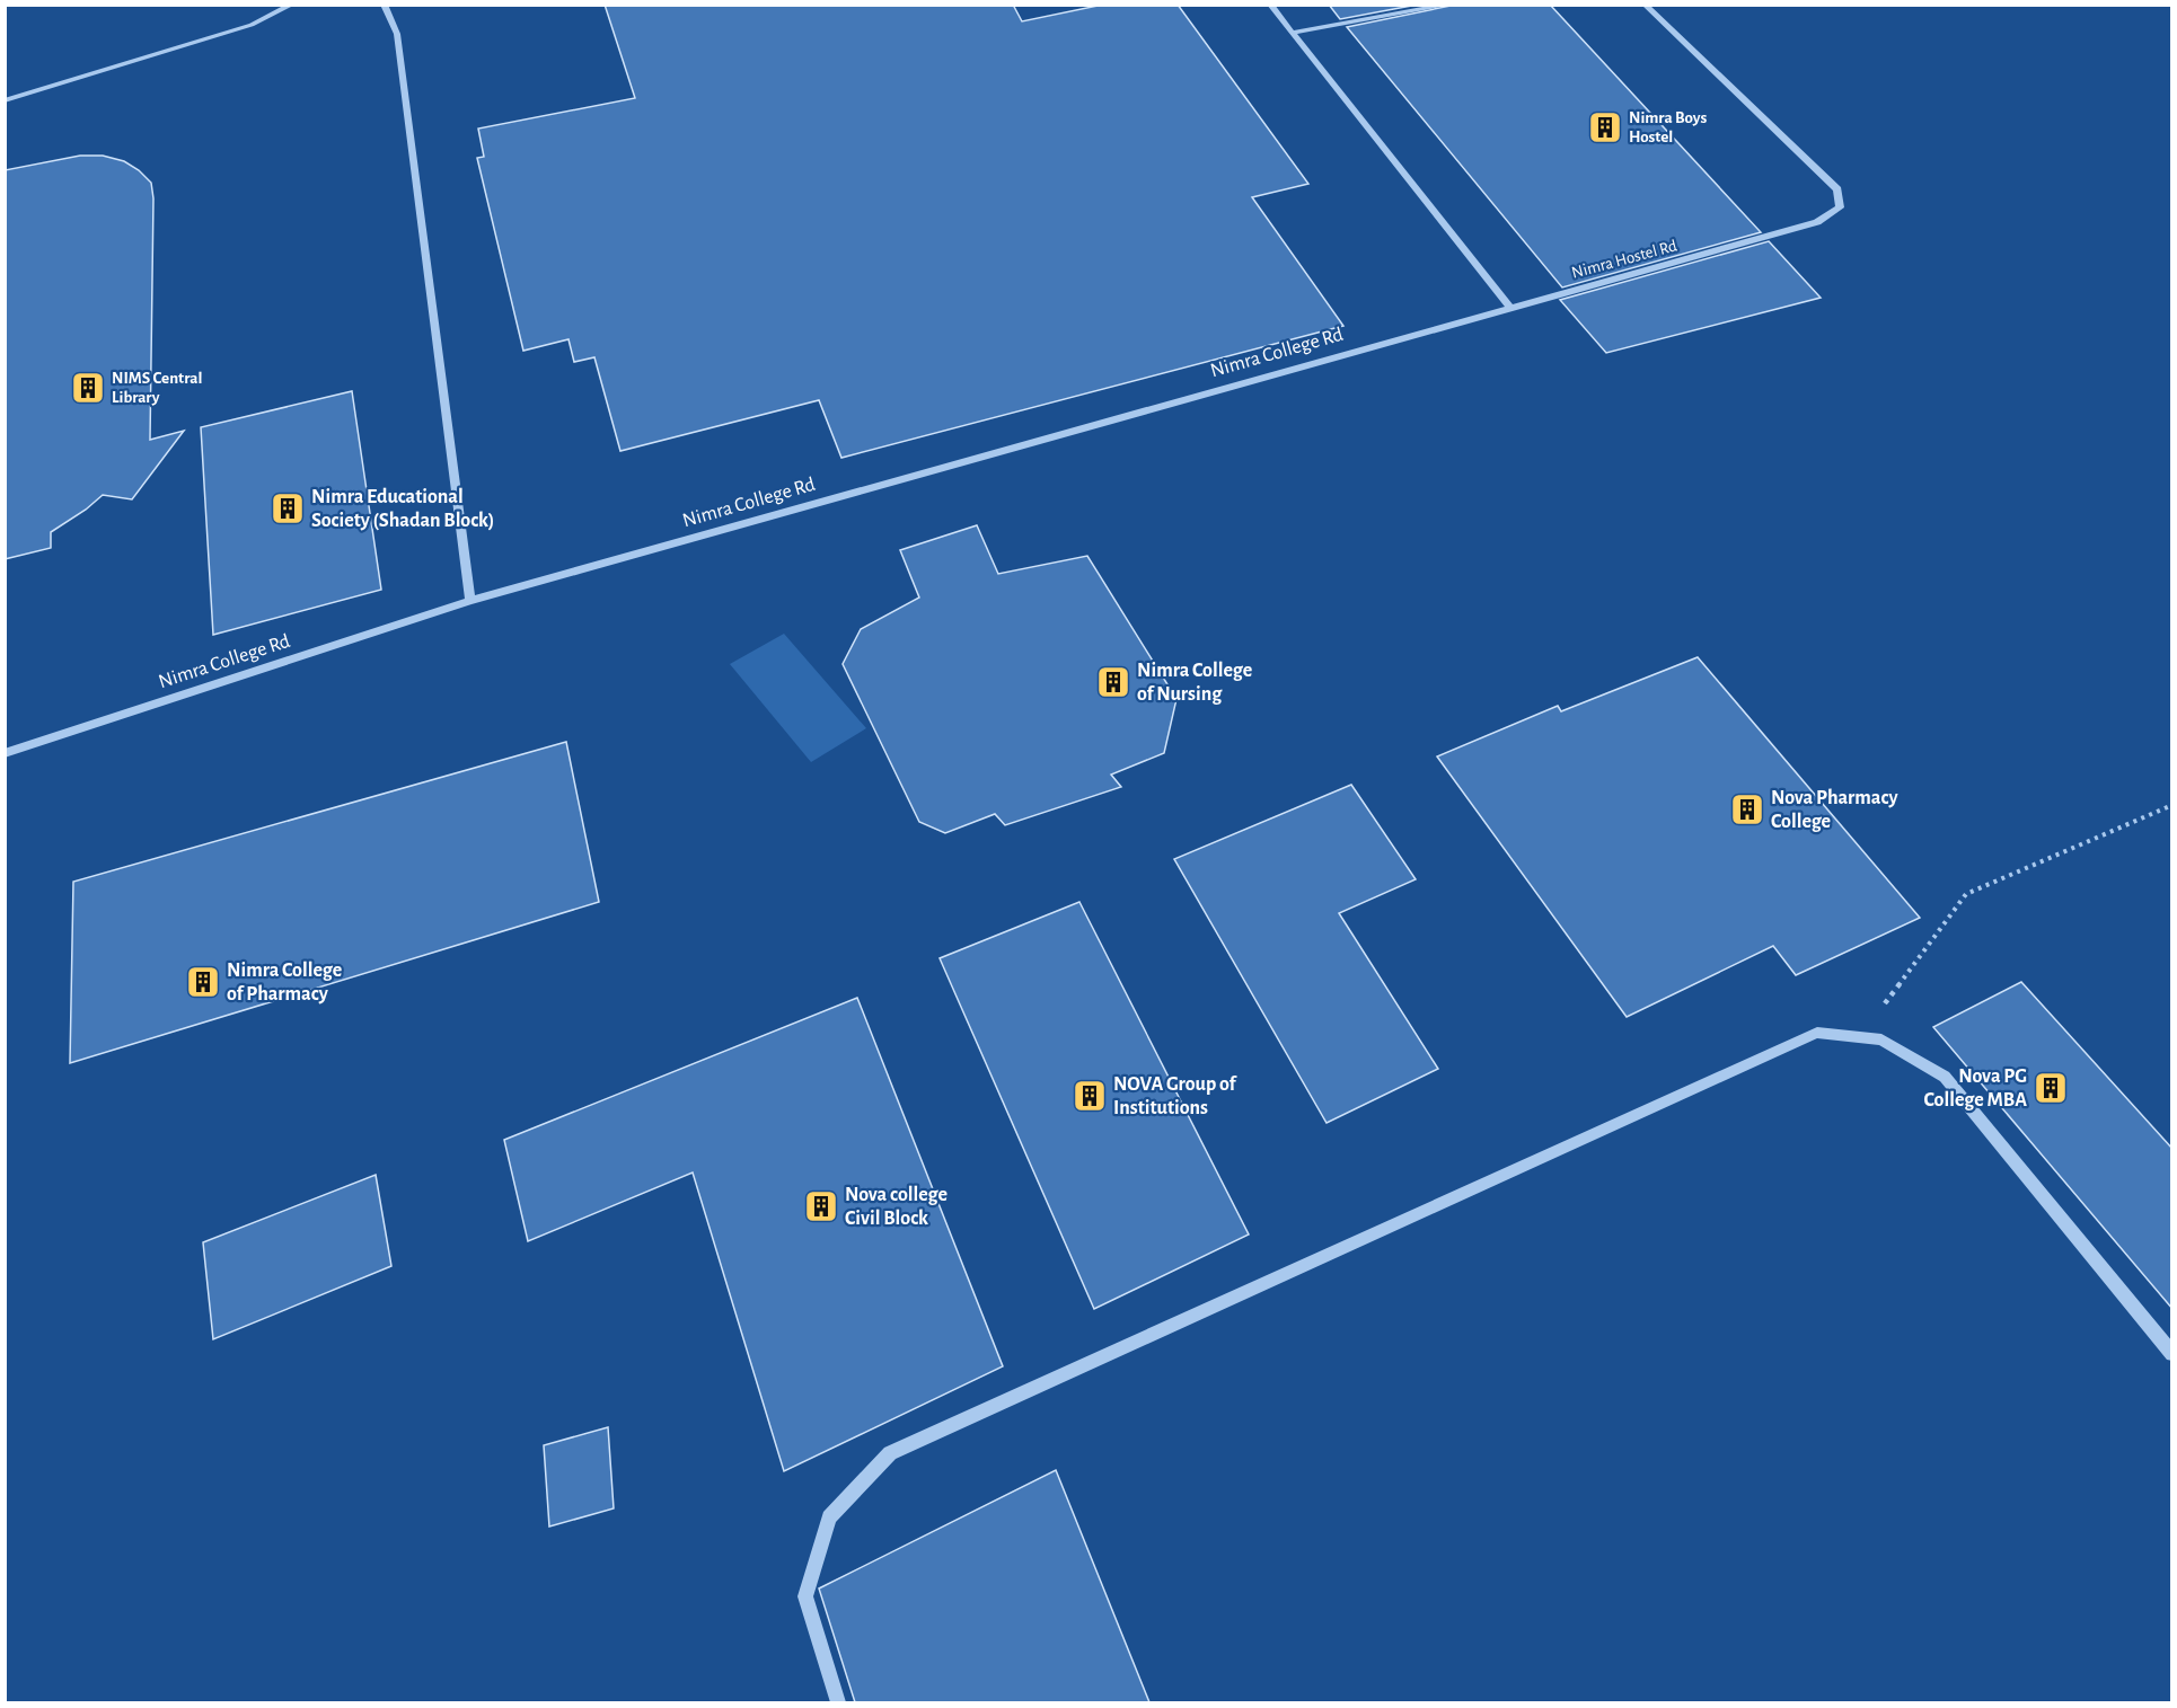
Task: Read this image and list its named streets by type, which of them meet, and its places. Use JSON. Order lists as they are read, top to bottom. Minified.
{"streets":{"street":["Nimra Hostel Rd","Nimra College Rd"]},"crossings":[["Nimra Hostel Rd","Nimra College Rd"]],"places":{"building":["Nimra Boys Hostel","NIMS Central Library","Nimra Educational Society (Shadan Block)","Nimra College of Nursing","Nova Pharmacy College","Nimra College of Pharmacy","Nova PG College MBA","NOVA Group of Institutions","Nova college Civil Block"]}}
